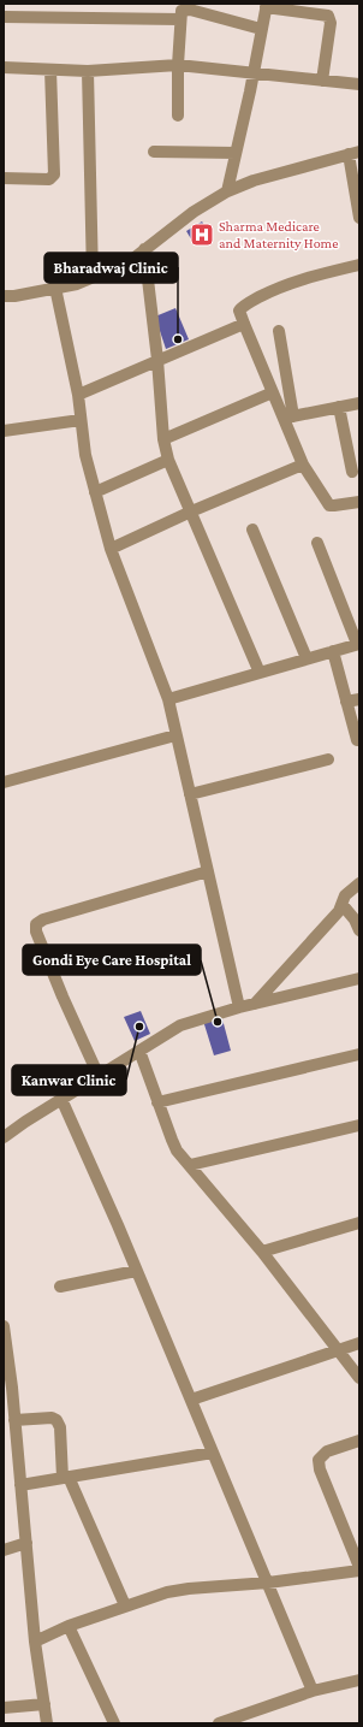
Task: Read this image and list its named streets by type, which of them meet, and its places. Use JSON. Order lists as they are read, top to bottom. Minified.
{"places":{"hospital":["Sharma Medicare and Maternity Home"],"other":["Bharadwaj Clinic","Gondi Eye Care Hospital","Kanwar Clinic"]}}
